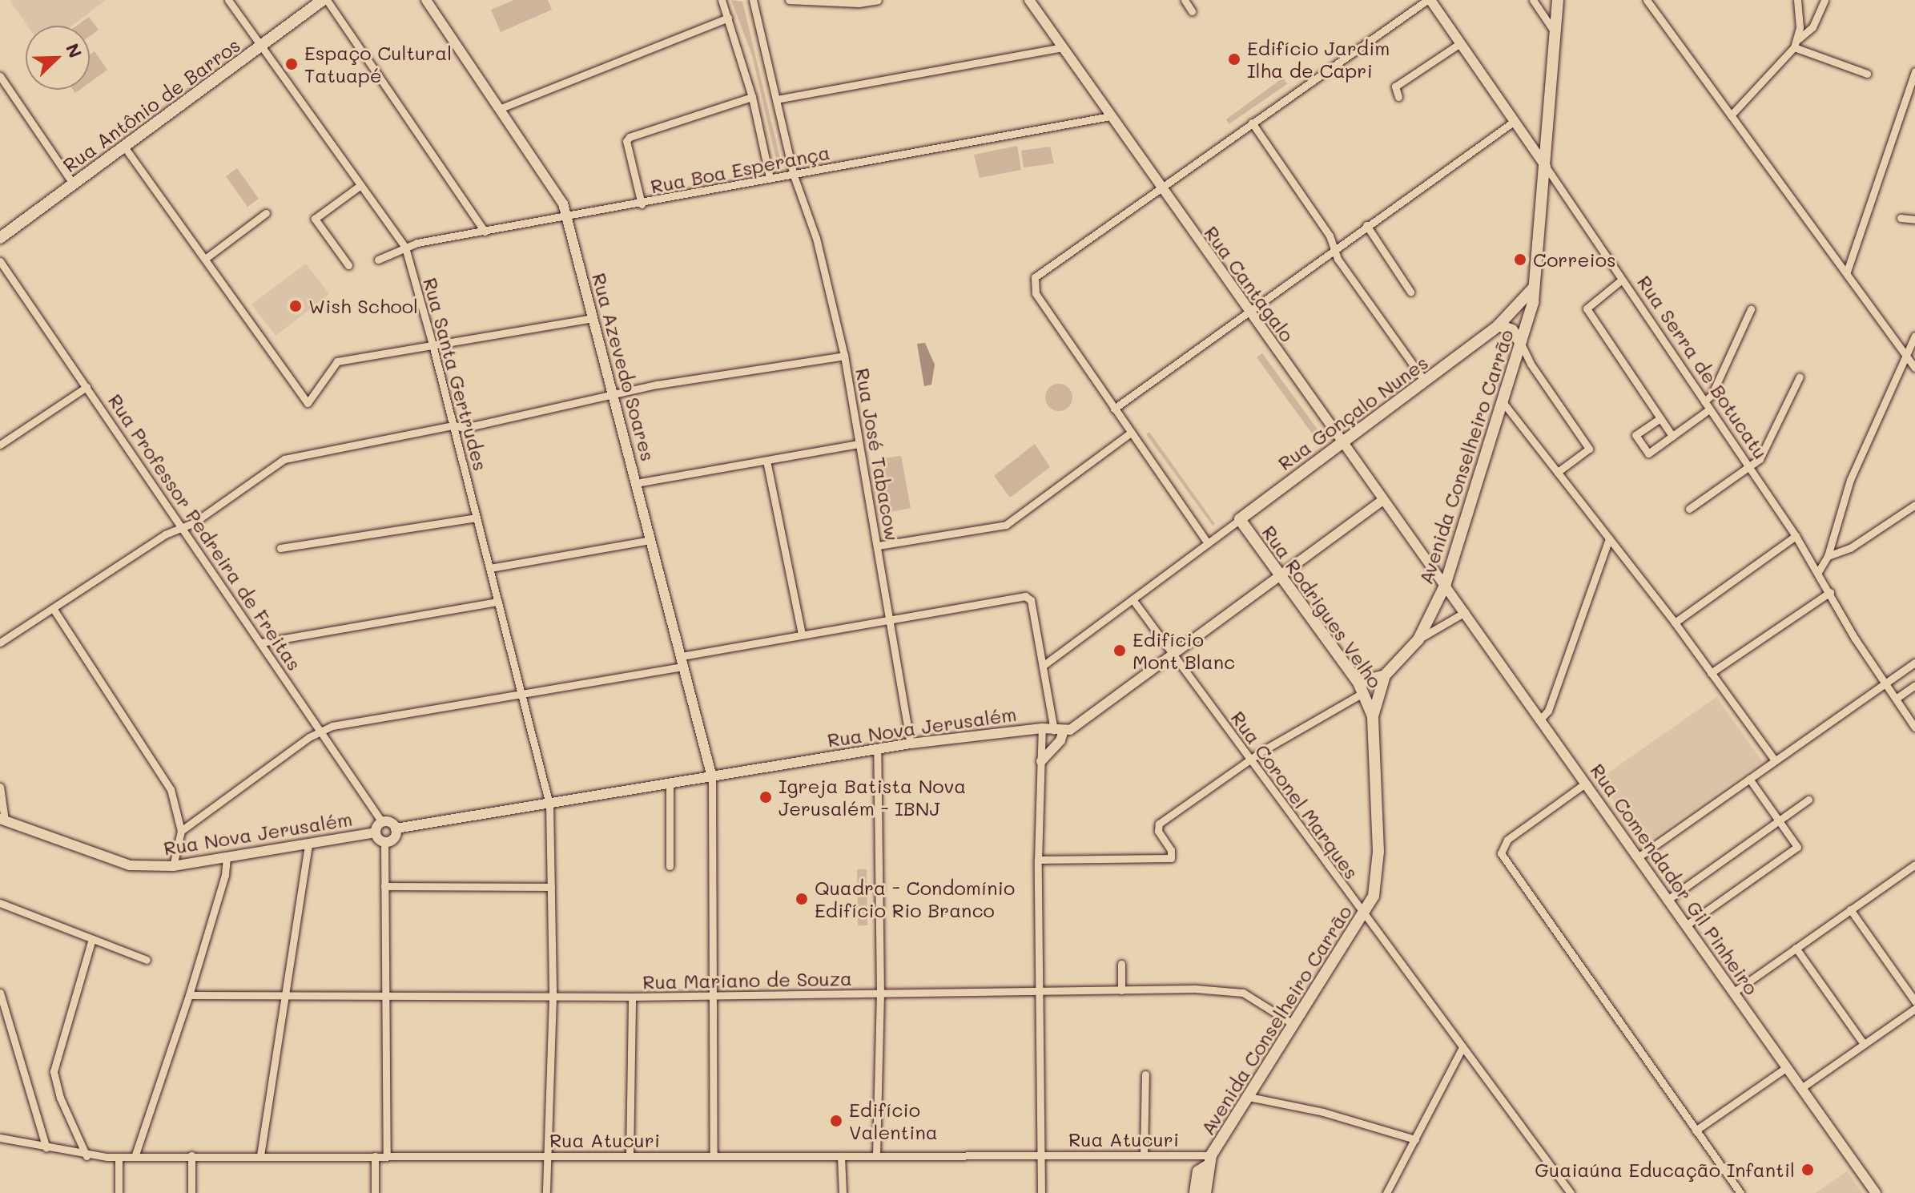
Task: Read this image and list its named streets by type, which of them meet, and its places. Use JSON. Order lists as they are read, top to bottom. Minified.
{"streets":{"main road":["Rua Antônio de Barros","Rua Gonçalo Nunes","Avenida Conselheiro Carrão","Rua Rodrigues Velho"],"street":["Rua Boa Esperança","Rua Cantagalo","Rua Azevedo Soares","Rua Serra de Botucatu","Rua Santa Gertrudes","Rua José Tabacow","Rua Professor Pedreira de Freitas","Rua Nova Jerusalém","Rua Coronel Marques","Rua Comendador Gil Pinheiro","Rua Mariano de Souza","Rua Atucuri"]},"crossings":[["Rua Antônio de Barros","Rua Santa Gertrudes"],["Rua Boa Esperança","Rua Cantagalo"],["Rua Boa Esperança","Rua Azevedo Soares"],["Rua Boa Esperança","Rua Santa Gertrudes"],["Rua Boa Esperança","Rua José Tabacow"],["Rua Cantagalo","Rua Gonçalo Nunes"],["Rua Cantagalo","Avenida Conselheiro Carrão"],["Rua Cantagalo","Rua Comendador Gil Pinheiro"],["Rua Azevedo Soares","Rua Nova Jerusalém"],["Rua Serra de Botucatu","Avenida Conselheiro Carrão"],["Rua Santa Gertrudes","Rua Nova Jerusalém"],["Rua Santa Gertrudes","Rua Mariano de Souza"],["Rua Santa Gertrudes","Rua Atucuri"],["Rua Gonçalo Nunes","Avenida Conselheiro Carrão"],["Rua Gonçalo Nunes","Rua Rodrigues Velho"],["Rua Gonçalo Nunes","Rua Coronel Marques"],["Rua José Tabacow","Rua Nova Jerusalém"],["Avenida Conselheiro Carrão","Rua Rodrigues Velho"],["Avenida Conselheiro Carrão","Rua Coronel Marques"],["Avenida Conselheiro Carrão","Rua Comendador Gil Pinheiro"],["Avenida Conselheiro Carrão","Rua Mariano de Souza"],["Avenida Conselheiro Carrão","Rua Atucuri"]],"places":["Edifício Jardim Ilha de Capri","Espaço Cultural Tatuapé","Correios","Wish School","Edifício Mont Blanc","Igreja Batista Nova Jerusalém - IBNJ","Quadra - Condomínio Edifício Rio Branco","Edifício Valentina","Guaiaúna Educação Infantil"],"north":"top right"}
